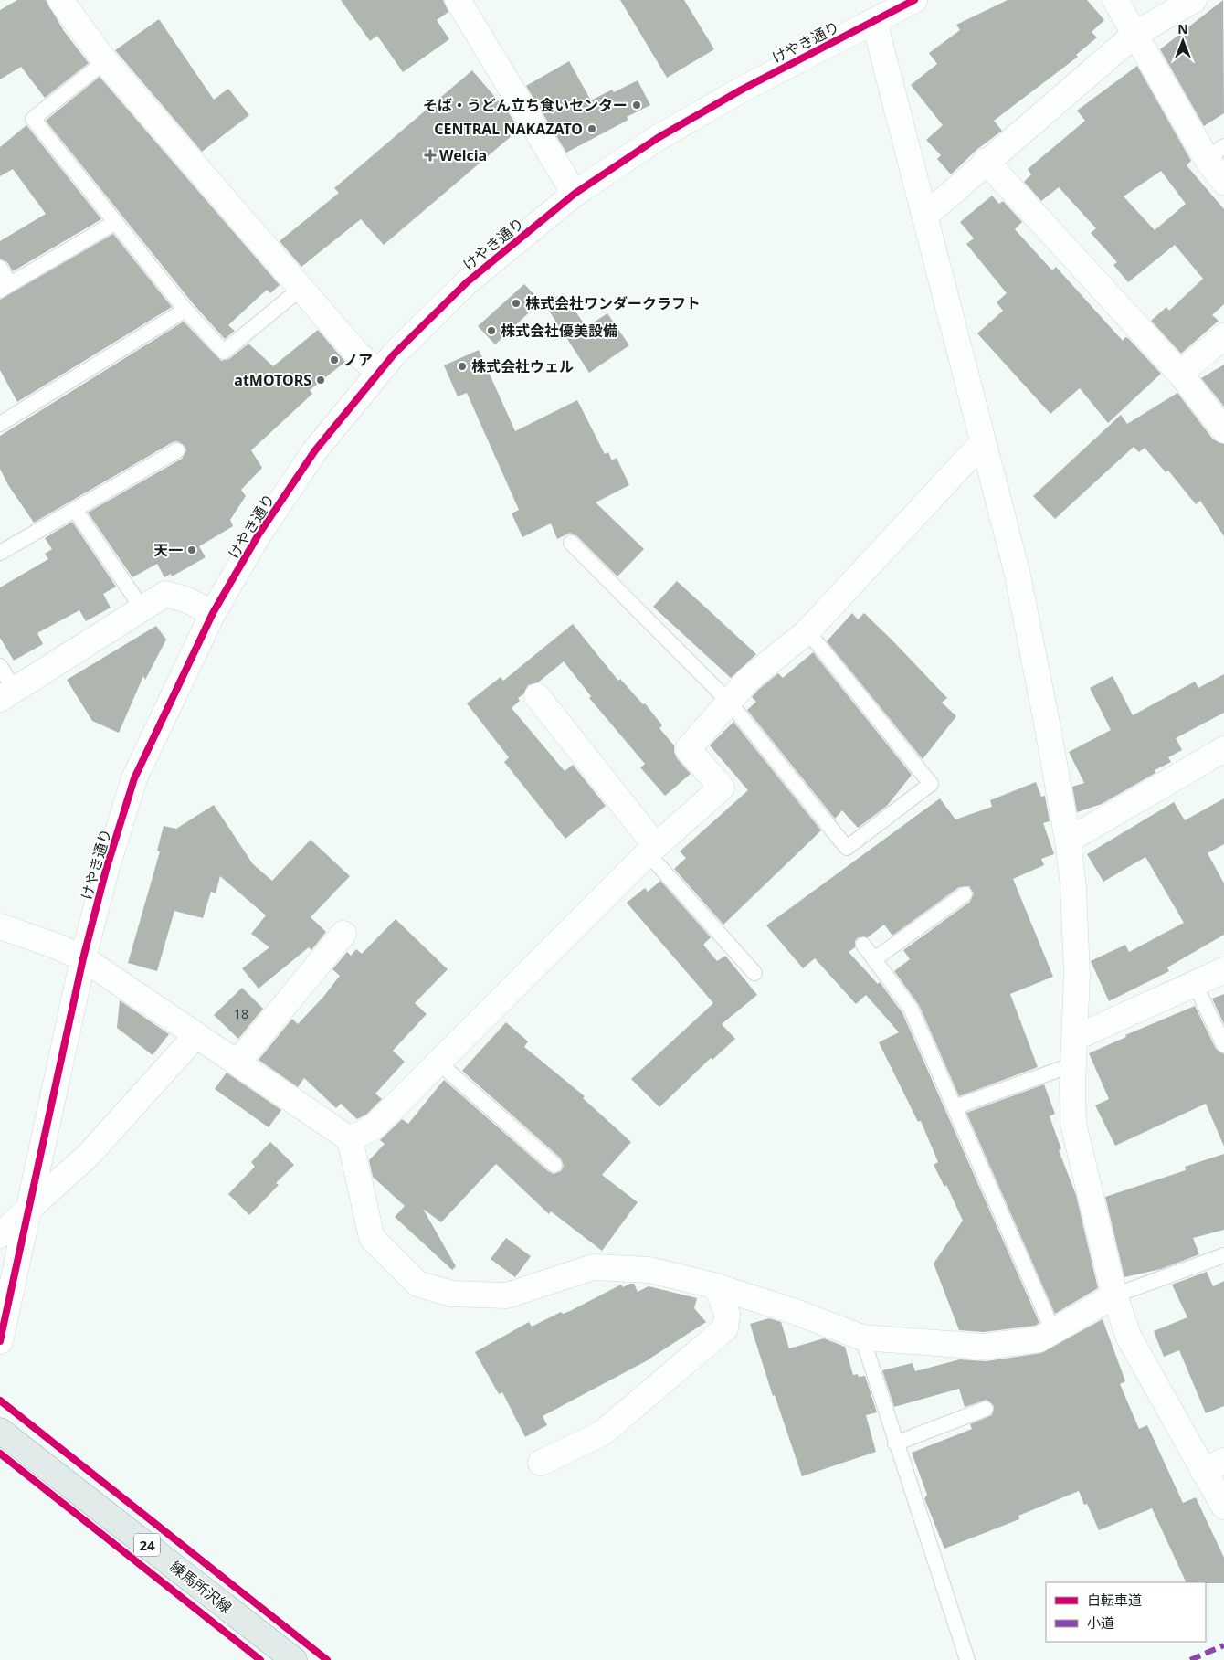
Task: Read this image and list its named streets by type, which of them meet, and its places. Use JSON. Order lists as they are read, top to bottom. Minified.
{"streets":{"main road":["24","練馬所沢線"],"street":["けやき通り"]},"places":{"other":["そば・うどん立ち食いセンター","CENTRAL NAKAZATO","株式会社ワンダークラフト","株式会社優美設備","ノア","株式会社ウェル","atMOTORS","天一"],"health":["Welcia"]},"house_numbers":["18"],"legend":["自転車道","小道"],"north":"top"}
